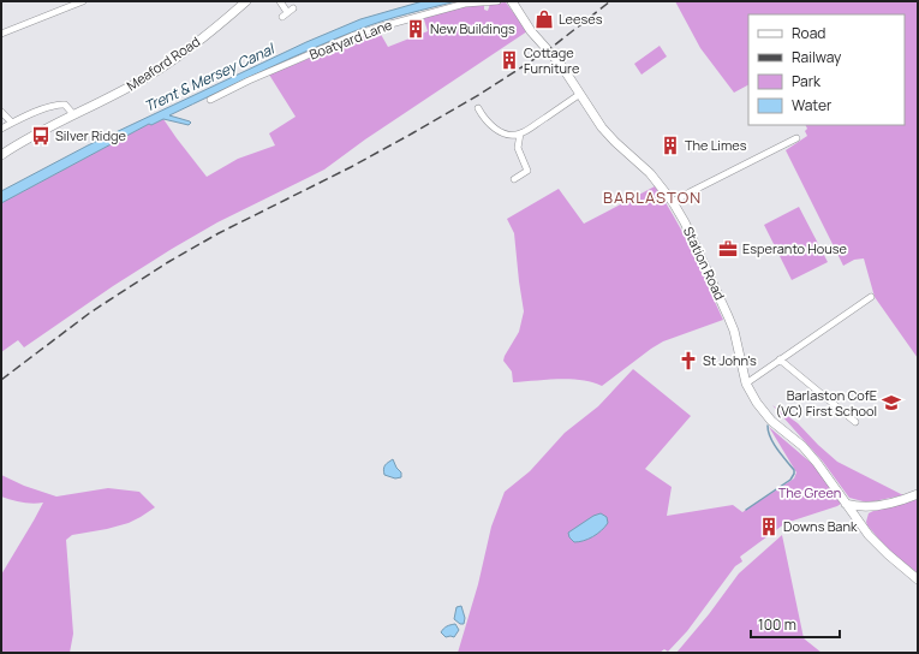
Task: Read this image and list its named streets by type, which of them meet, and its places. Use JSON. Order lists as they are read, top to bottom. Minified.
{"streets":{"street":["Boatyard Lane","Meaford Road","Station Road"]},"districts":["BARLASTON"],"water":["Trent & Mersey Canal"],"parks":["The Green"],"places":{"shop":["Leeses"],"building":["New Buildings","Cottage Furniture","The Limes","Downs Bank"],"bus stop":["Silver Ridge"],"office":["Esperanto House"],"church":["St John's"],"school or university":["Barlaston CofE (VC) First School"]},"legend":["Road","Railway","Park","Water"],"scale_bar":"100 m"}
